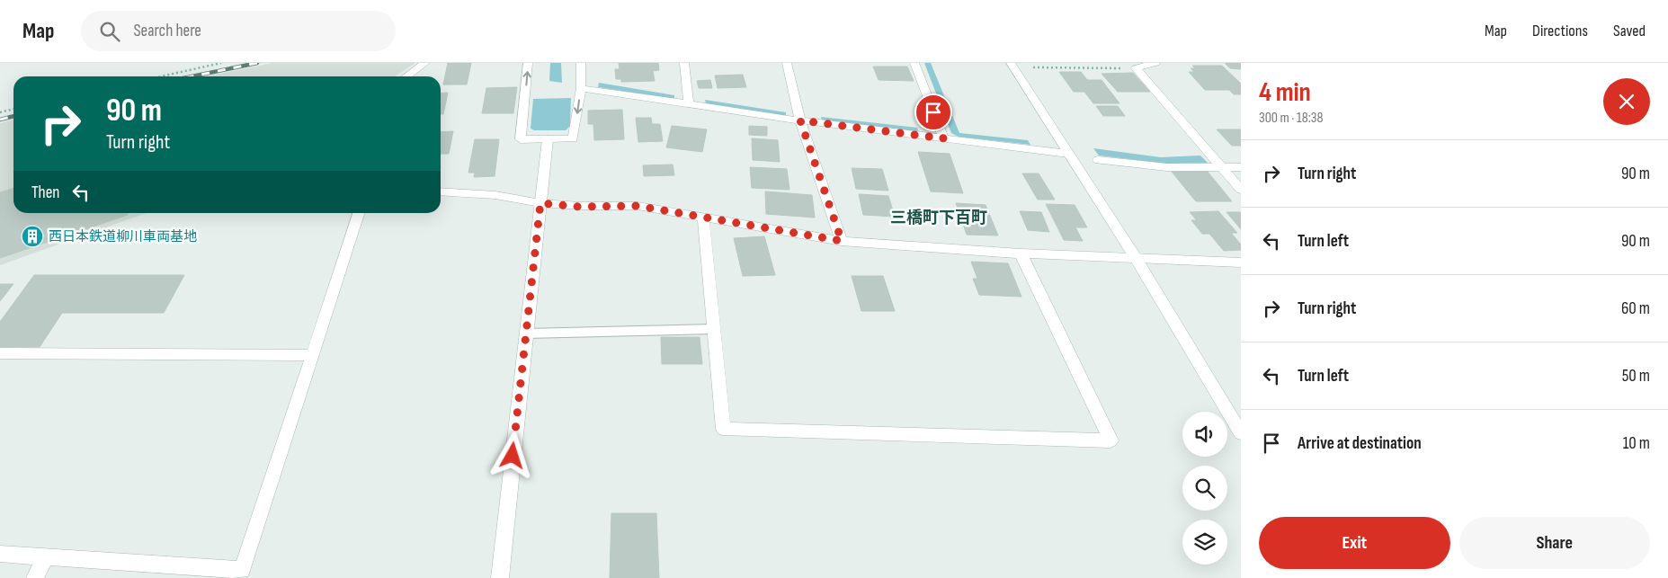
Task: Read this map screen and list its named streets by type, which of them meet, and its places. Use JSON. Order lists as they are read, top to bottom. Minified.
{"districts":["三橋町下百町"],"places":{"building":["西日本鉄道柳川車両基地"]},"page":{"header":"Map","search":"Search here","nav":["Map","Directions","Saved"],"heading":["4 min","300 m · 18:38"],"turn":["90 m","Turn right"],"list":[{"name":"Turn right","value":"90 m"},{"name":"Turn left","value":"90 m"},{"name":"Turn right","value":"60 m"},{"name":"Turn left","value":"50 m"},{"name":"Arrive at destination","value":"10 m"}],"then":"Then","buttons":["Exit","Share"]}}
